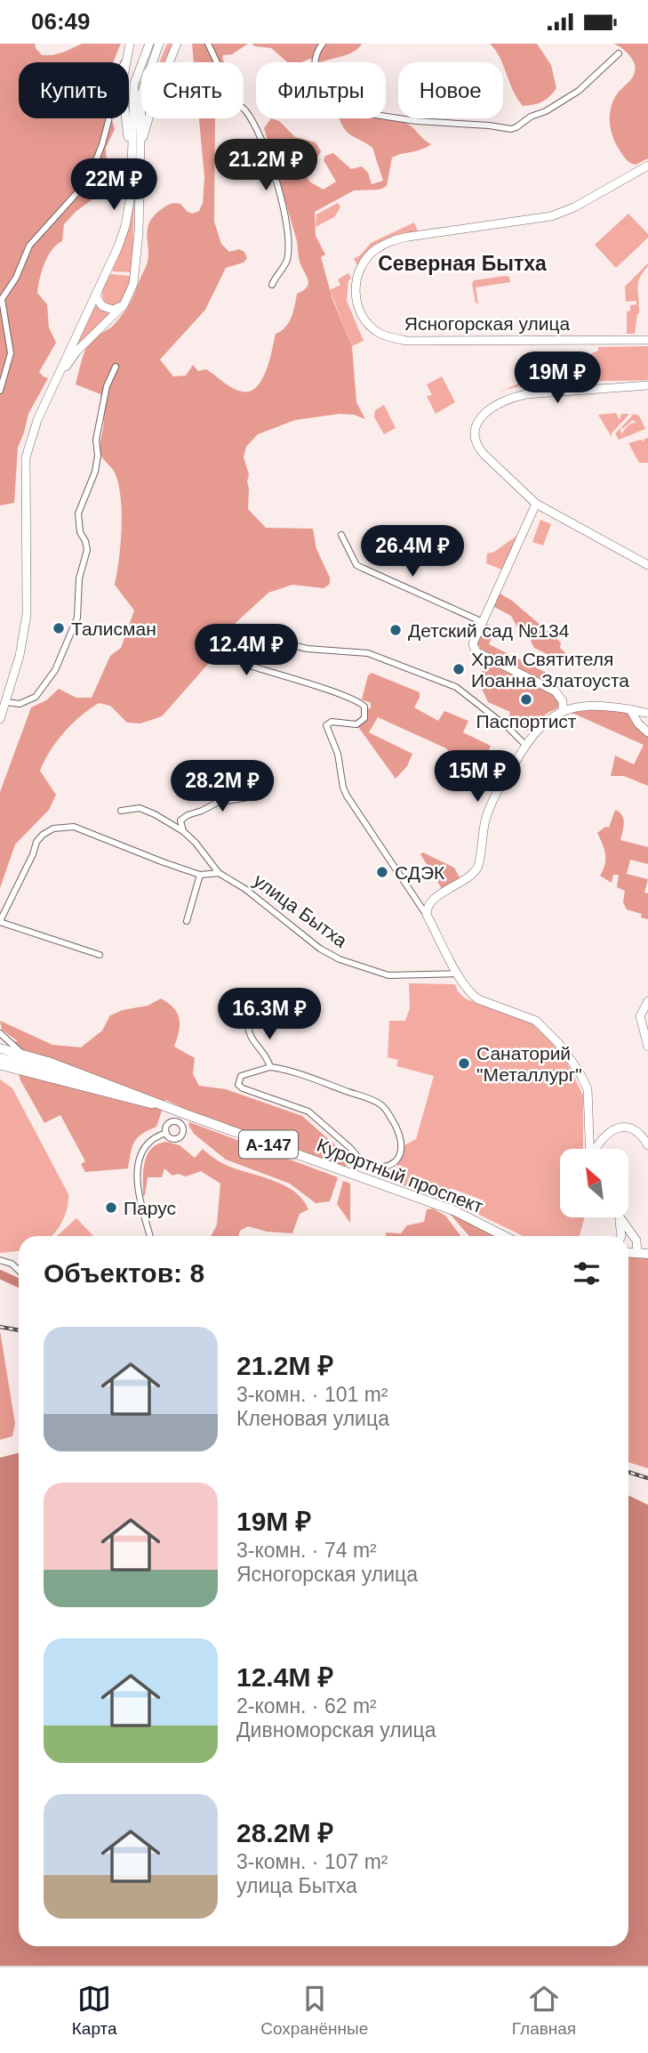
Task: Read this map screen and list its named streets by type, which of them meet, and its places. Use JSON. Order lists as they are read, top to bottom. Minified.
{"streets":{"main road":["А-147","Курортный проспект"],"street":["Ясногорская улица","улица Бытха"]},"crossings":[["А-147","Курортный проспект"]],"districts":["Северная Бытха"],"places":["Талисман","Детский сад №134","Храм Святителя Иоанна Златоуста","Паспортист","СДЭК","Санаторий \"Металлург\"","Парус"],"north":"top left","page":{"status":"06:49","chip":["Купить","Снять","Фильтры","Новое"],"price":["21.2M ₽","22M ₽","19M ₽","26.4M ₽","12.4M ₽","15M ₽","28.2M ₽","16.3M ₽"],"heading":"Объектов: 8","list":[{"name":"21.2M ₽","note":"3-комн. · 101 m² · Кленовая улица"},{"name":"19M ₽","note":"3-комн. · 74 m² · Ясногорская улица"},{"name":"12.4M ₽","note":"2-комн. · 62 m² · Дивноморская улица"},{"name":"28.2M ₽","note":"3-комн. · 107 m² · улица Бытха"}],"tabs":["Карта","Сохранённые","Главная"]}}
